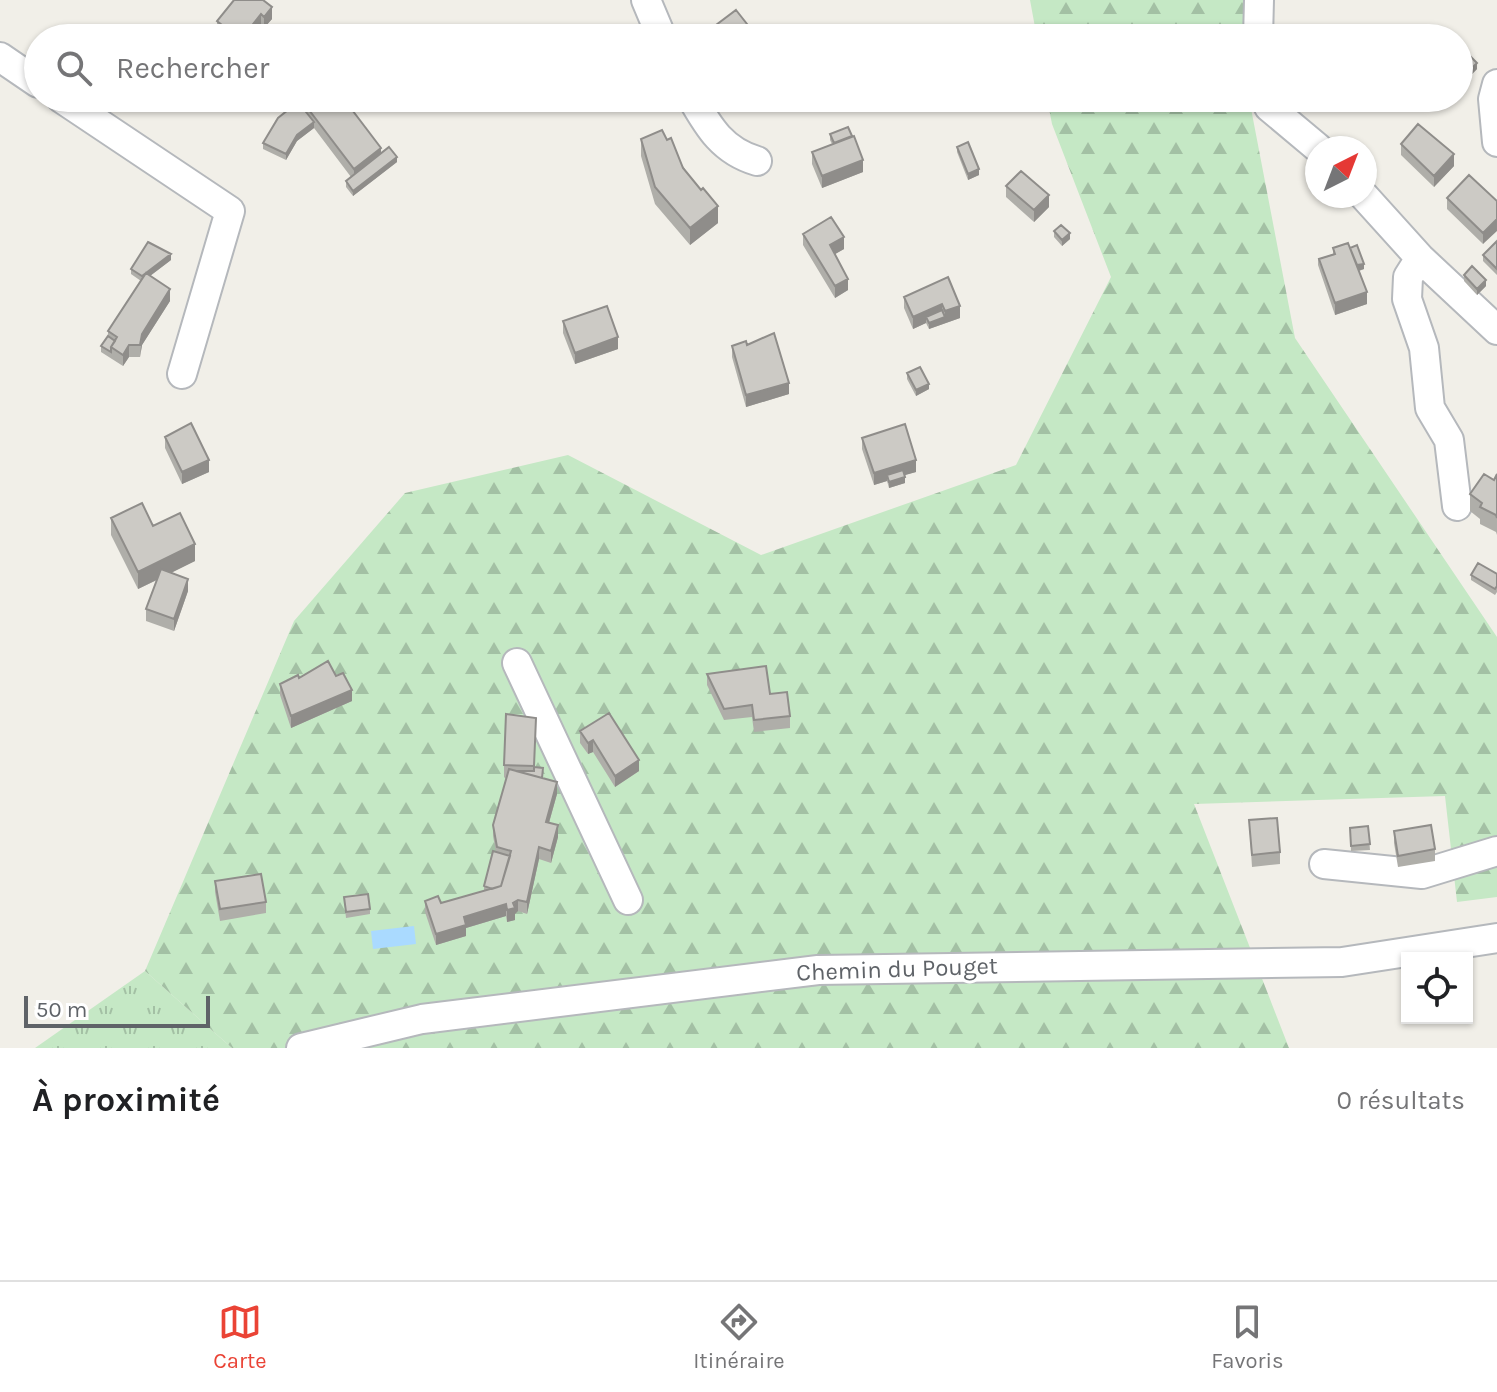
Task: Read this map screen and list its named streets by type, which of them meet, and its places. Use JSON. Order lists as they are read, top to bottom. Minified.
{"streets":{"street":["Chemin du Pouget"]},"scale_bar":"50 m","north":"top right","page":{"search":"Rechercher","scale":"50 m","heading":["À proximité","0 résultats"],"nav":["Carte","Itinéraire","Favoris"]}}
